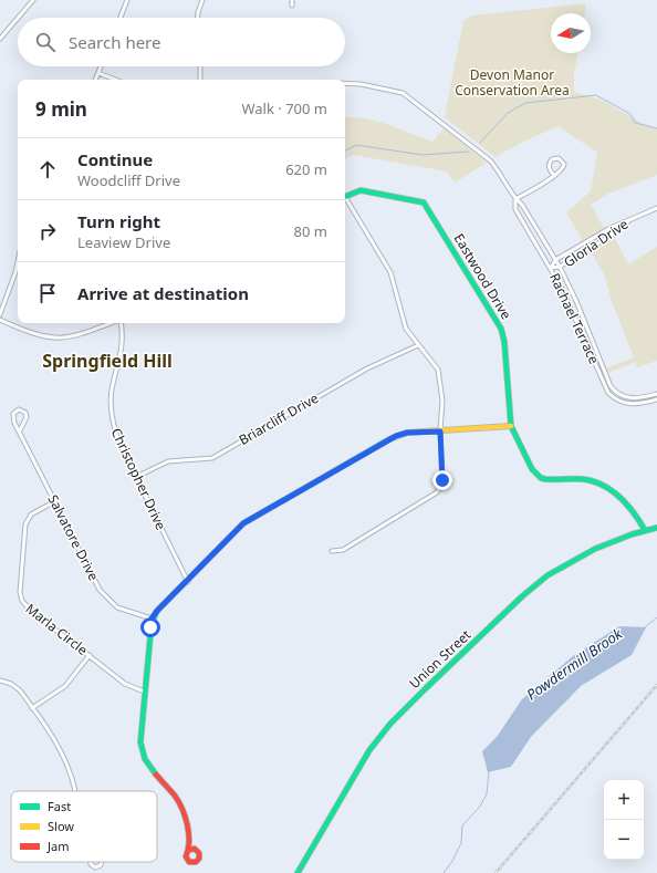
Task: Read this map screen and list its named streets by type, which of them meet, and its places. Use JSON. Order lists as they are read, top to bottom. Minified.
{"streets":{"street":["Gloria Drive","Eastwood Drive","Rachael Terrace","Briarcliff Drive","Christopher Drive","Salvatore Drive","Marla Circle","Union Street"]},"crossings":[["Gloria Drive","Rachael Terrace"],["Eastwood Drive","Union Street"],["Briarcliff Drive","Christopher Drive"],["Salvatore Drive","Marla Circle"]],"districts":["Springfield Hill"],"water":["Powdermill Brook"],"parks":["Devon Manor Conservation Area"],"legend":["Fast","Slow","Jam"],"north":"left","page":{"search":"Search here","heading":["9 min","Walk · 700 m"],"list":[["Continue","Woodcliff Drive","620 m"],["Turn right","Leaview Drive","80 m"],"Arrive at destination"],"map_buttons":["+","−"]}}
